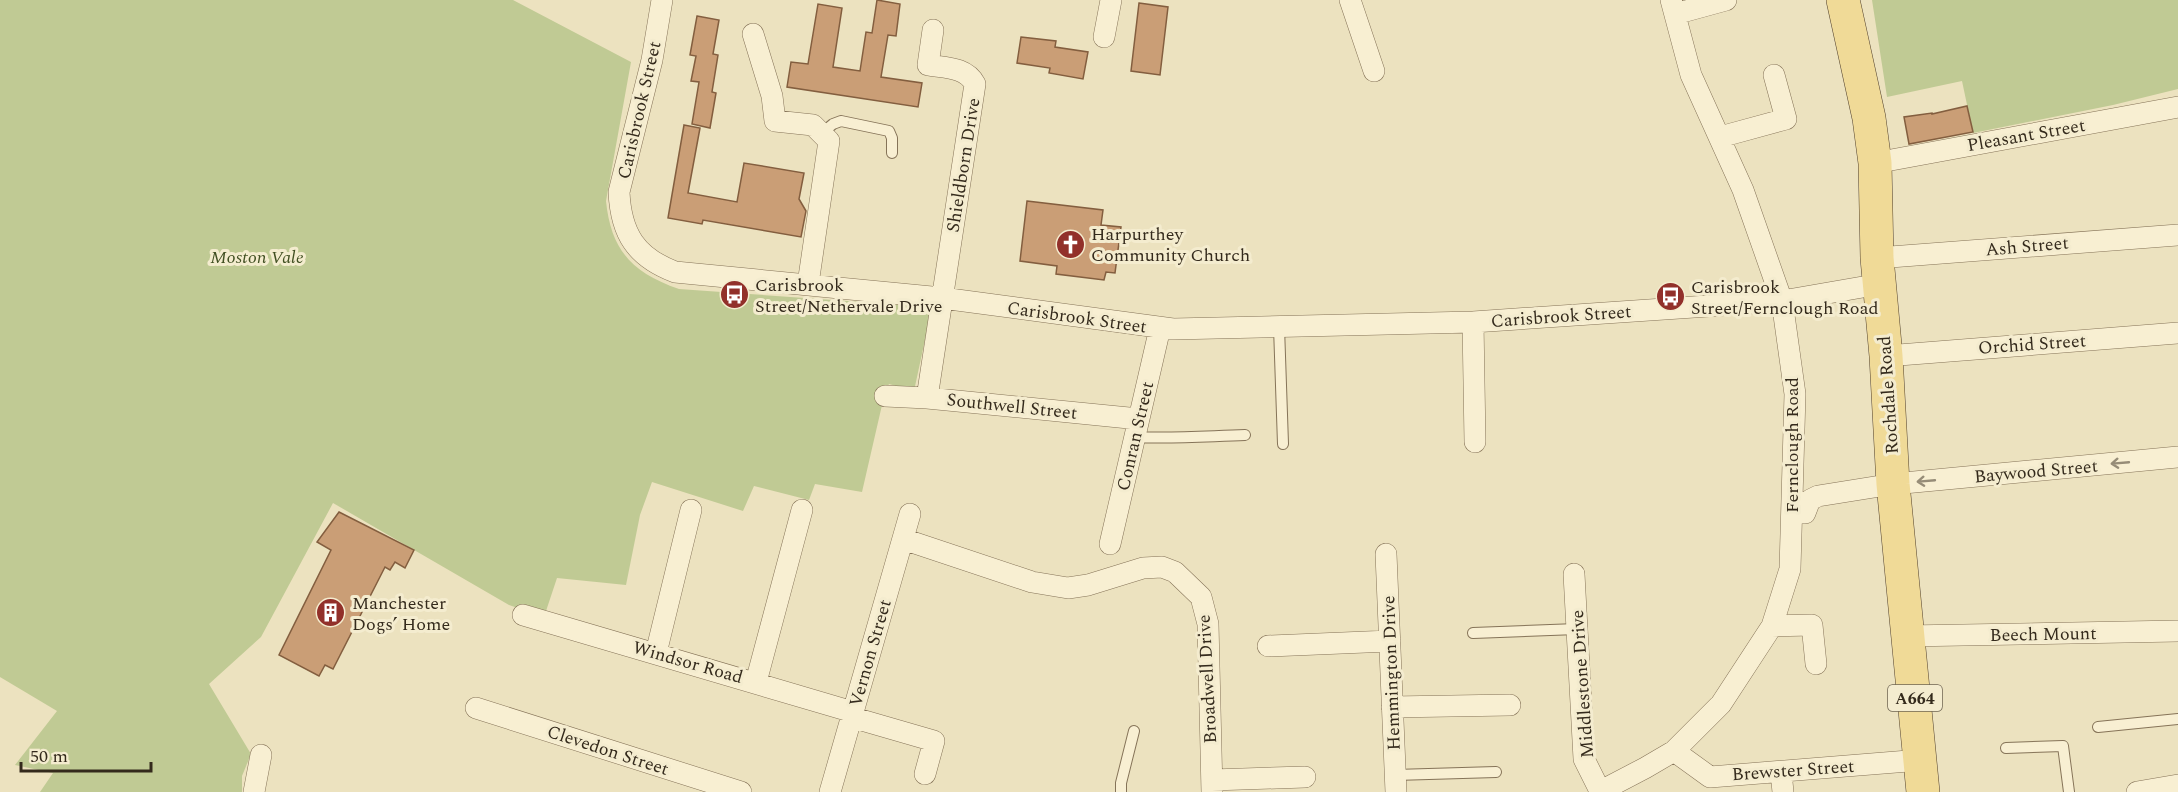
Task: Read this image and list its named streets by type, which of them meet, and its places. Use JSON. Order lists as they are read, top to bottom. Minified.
{"streets":{"main road":["Rochdale Road","A664"],"street":["Carisbrook Street","Pleasant Street","Shieldborn Drive","Ash Street","Orchid Street","Southwell Street","Conran Street","Fernclough Road","Baywood Street","Beech Mount","Vernon Street","Windsor Road","Hemmington Drive","Broadwell Drive","Middlestone Drive","Clevedon Street","Brewster Street"]},"crossings":[["Carisbrook Street","Shieldborn Drive"],["Carisbrook Street","Ash Street"],["Carisbrook Street","Conran Street"],["Carisbrook Street","Fernclough Road"],["Pleasant Street","Rochdale Road"],["Ash Street","Rochdale Road"],["Ash Street","Fernclough Road"],["Orchid Street","Rochdale Road"],["Rochdale Road","Baywood Street"],["Rochdale Road","Beech Mount"],["Rochdale Road","Brewster Street"],["Southwell Street","Conran Street"],["Fernclough Road","Baywood Street"],["Fernclough Road","Middlestone Drive"],["Fernclough Road","Brewster Street"],["Vernon Street","Windsor Road"],["Vernon Street","Broadwell Drive"]],"one_way":["Baywood Street"],"parks":["Moston Vale"],"places":{"church":["Harpurthey Community Church"],"bus stop":["Carisbrook Street/Nethervale Drive","Carisbrook Street/Fernclough Road"],"building":["Manchester Dogs’ Home"]},"scale_bar":"50 m"}
